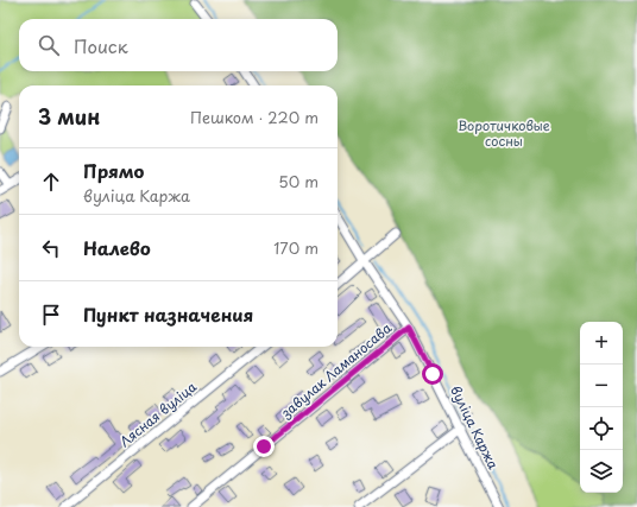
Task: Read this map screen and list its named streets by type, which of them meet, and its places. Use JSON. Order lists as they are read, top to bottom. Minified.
{"streets":{"street":["завулак Ламаносава","Лясная вуліца","вуліца Каржа"]},"crossings":[["завулак Ламаносава","вуліца Каржа"]],"parks":["Воротичковые сосны"],"page":{"search":"Поиск","heading":["3 мин","Пешком · 220 m"],"list":[["Прямо","вуліца Каржа","50 m"],["Налево","170 m"],"Пункт назначения"],"map_buttons":["+","−"]}}
